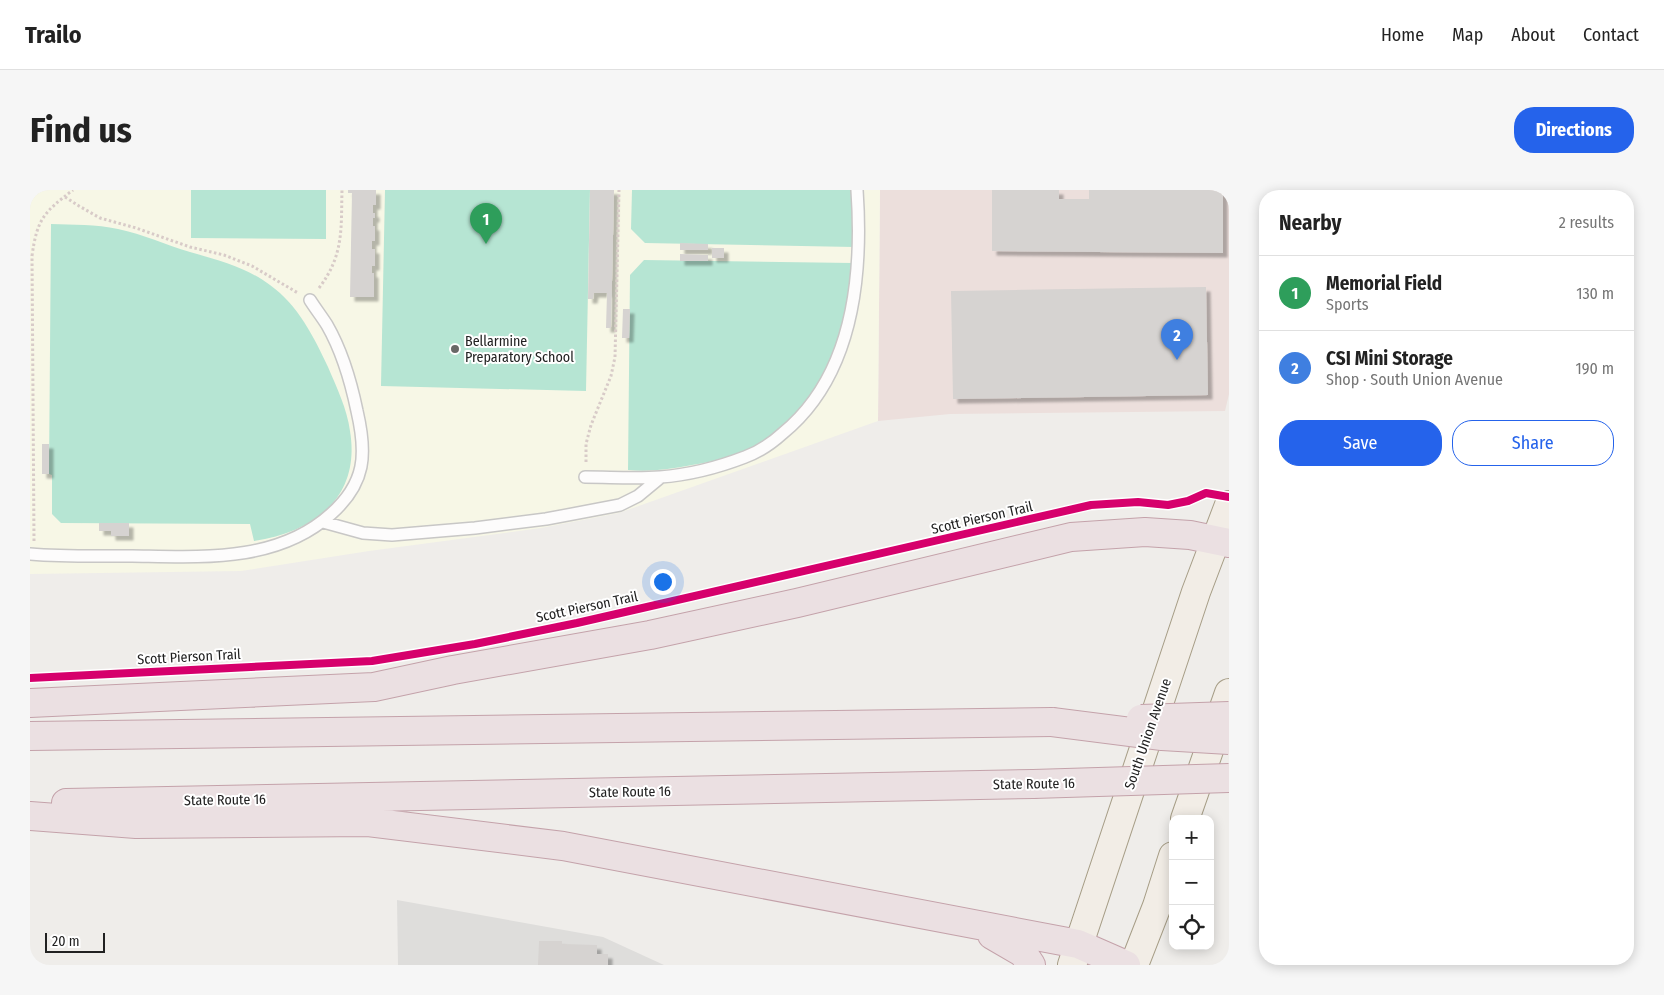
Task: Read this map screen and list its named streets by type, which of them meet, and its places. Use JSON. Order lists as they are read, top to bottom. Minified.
{"streets":{"highway":["State Route 16"],"main road":["South Union Avenue"],"cycle path":["Scott Pierson Trail"]},"places":["Bellarmine Preparatory School"],"scale_bar":"20 m","page":{"header":"Trailo","nav":["Home","Map","About","Contact"],"buttons":["Directions",["Save","Share"]],"title":"Find us","heading":["Nearby","2 results"],"pins":["1","2"],"list":[{"mark":"1","name":"Memorial Field","note":"Sports","value":"130 m"},{"mark":"2","name":"CSI Mini Storage","note":"Shop · South Union Avenue","value":"190 m"}],"map_buttons":["+","−"],"scale":"20 m"}}
